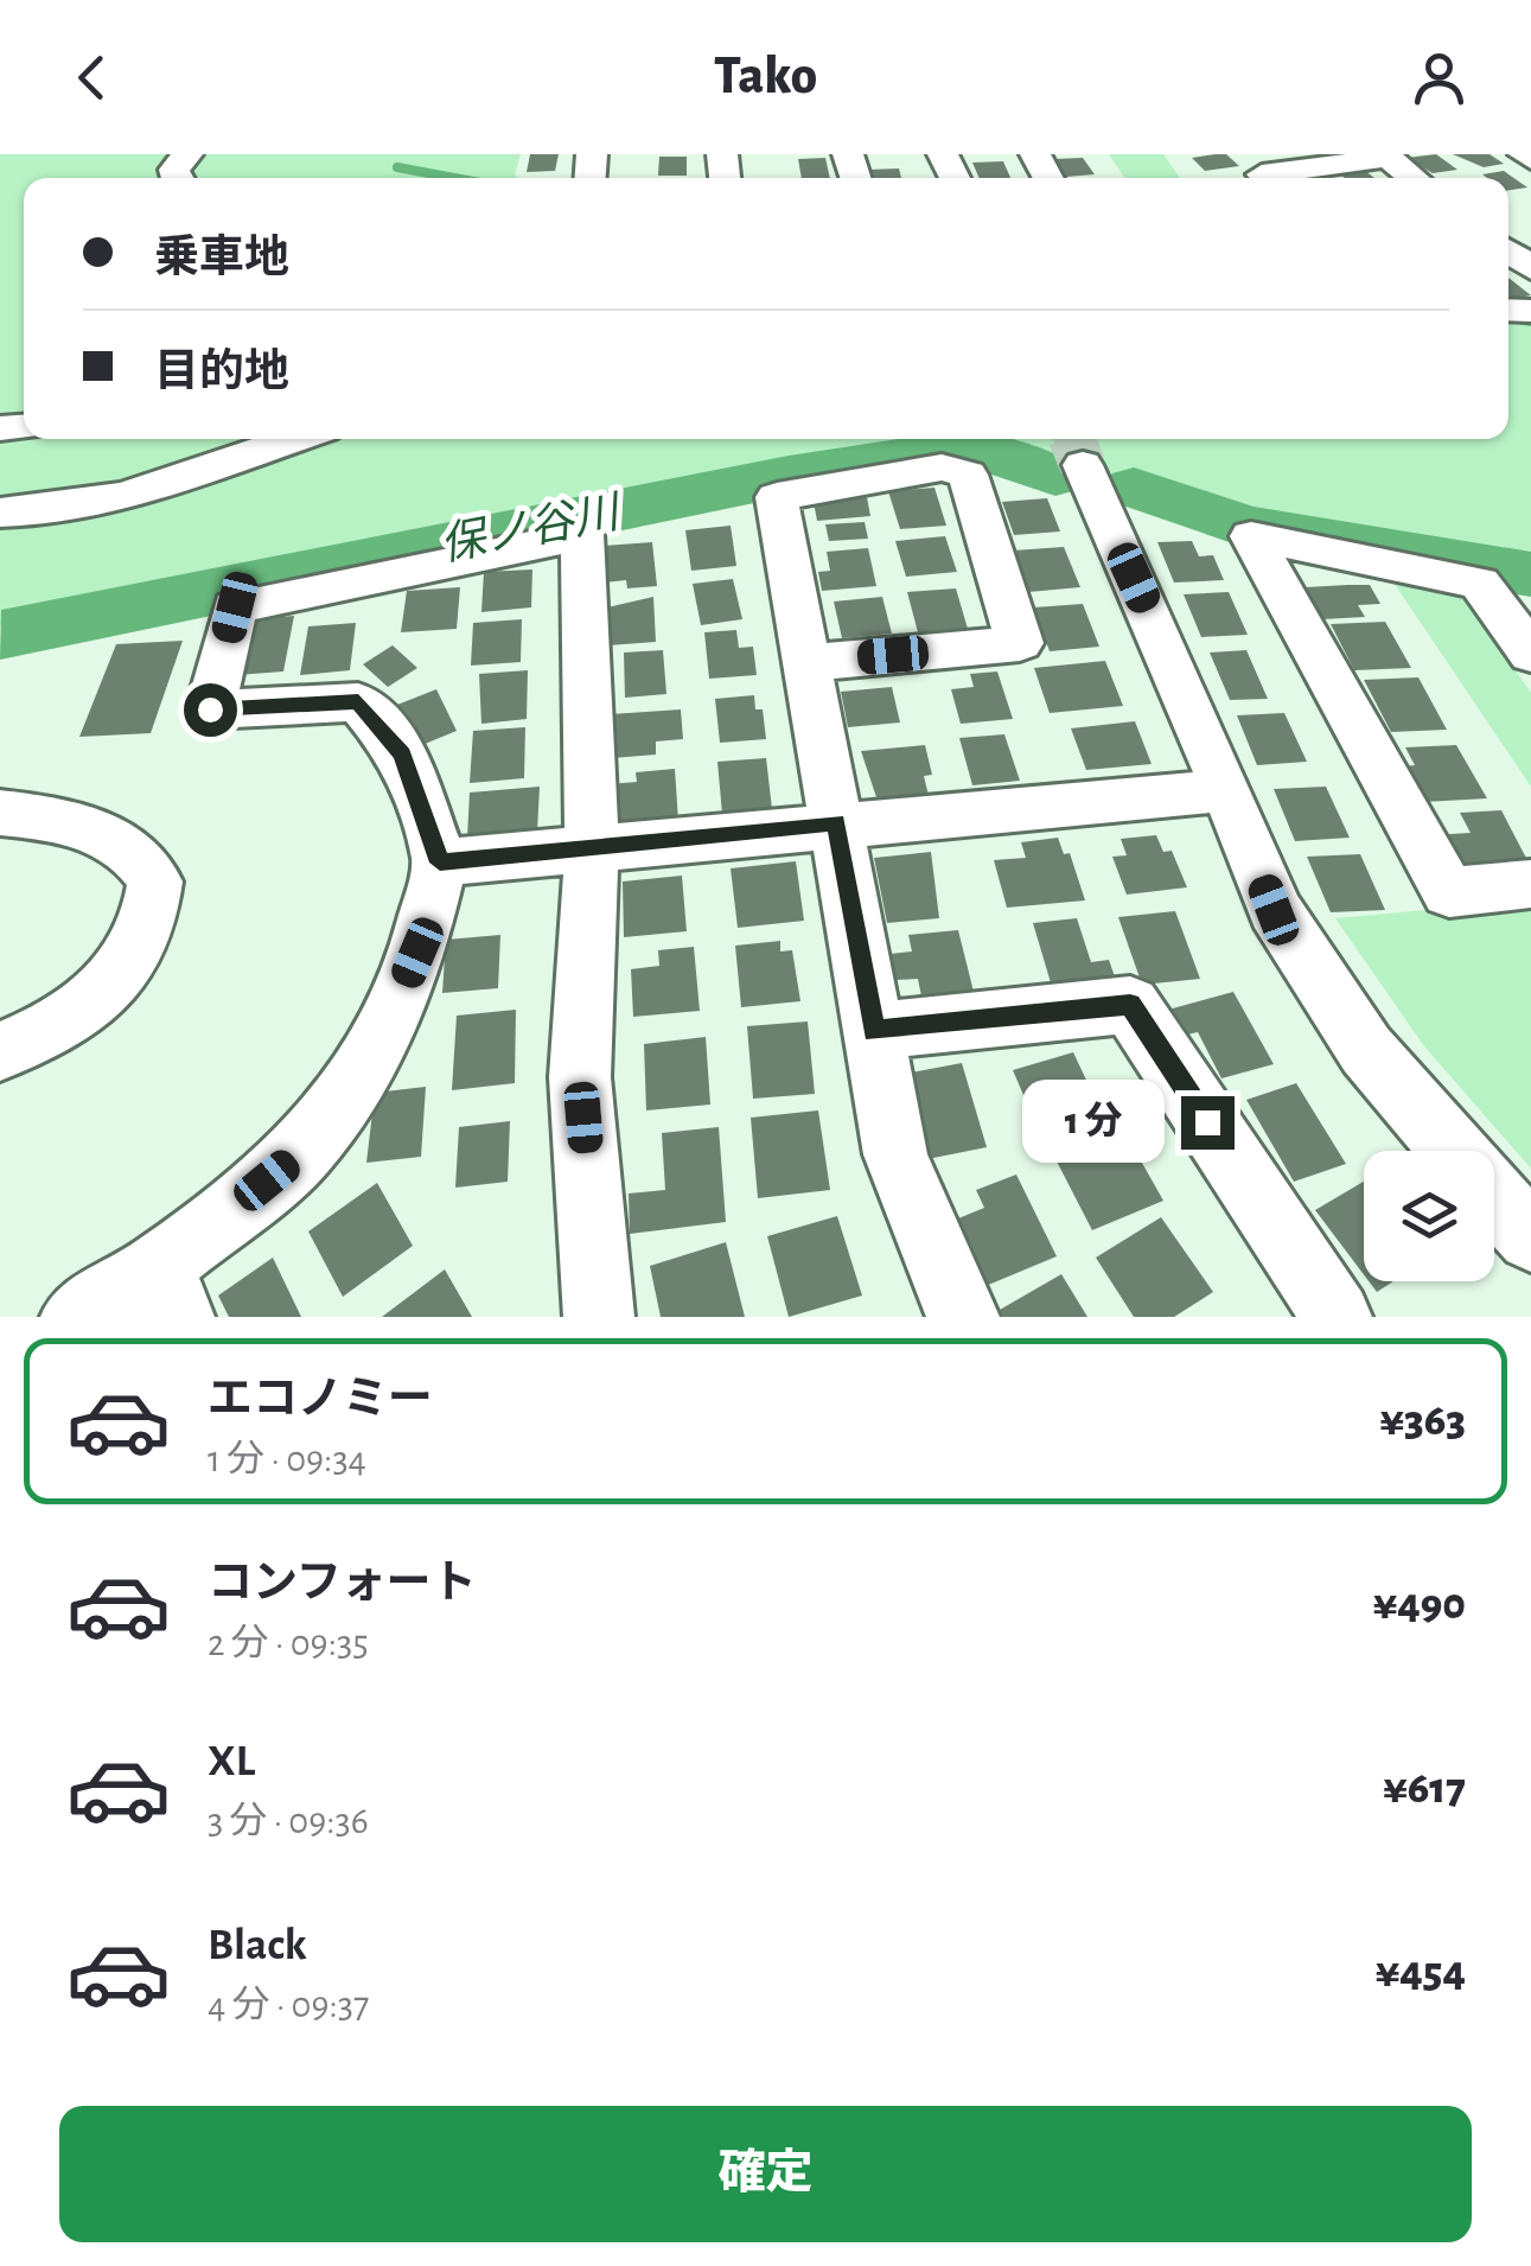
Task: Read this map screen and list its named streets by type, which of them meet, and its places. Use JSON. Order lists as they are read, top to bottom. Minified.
{"water":["保ノ谷川"],"page":{"header":"Tako","banner":["乗車地","目的地"],"bubble":"1 分","list":[{"name":"エコノミー","note":"1 分 · 09:34","value":"¥363"},{"name":"コンフォート","note":"2 分 · 09:35","value":"¥490"},{"name":"XL","note":"3 分 · 09:36","value":"¥617"},{"name":"Black","note":"4 分 · 09:37","value":"¥454"}],"buttons":"確定"}}
